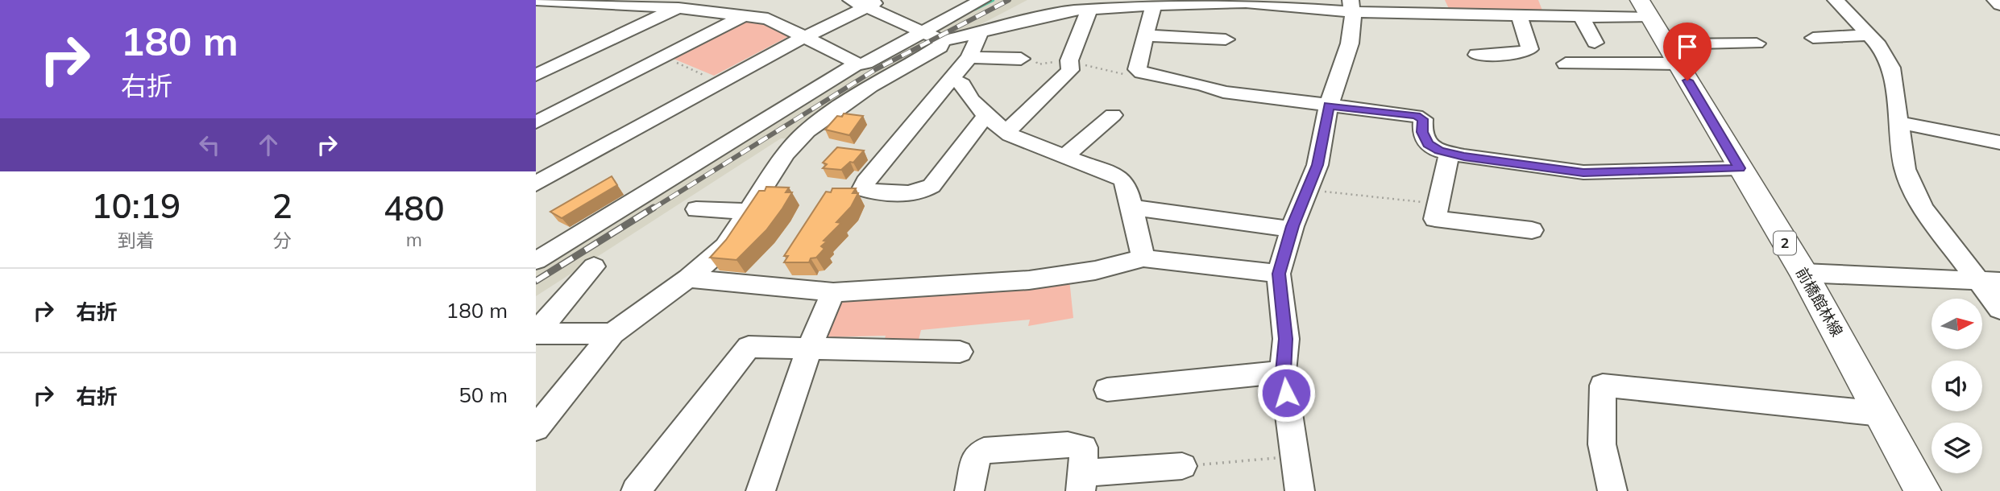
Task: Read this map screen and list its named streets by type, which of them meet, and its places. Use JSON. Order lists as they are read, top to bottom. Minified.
{"streets":{"main road":["2","前橋館林線"]},"north":"right","page":{"turn":["180 m","右折"],"eta":["10:19","到着","2","分","480","m"],"list":[{"name":"右折","value":"180 m"},{"name":"右折","value":"50 m"}]}}
